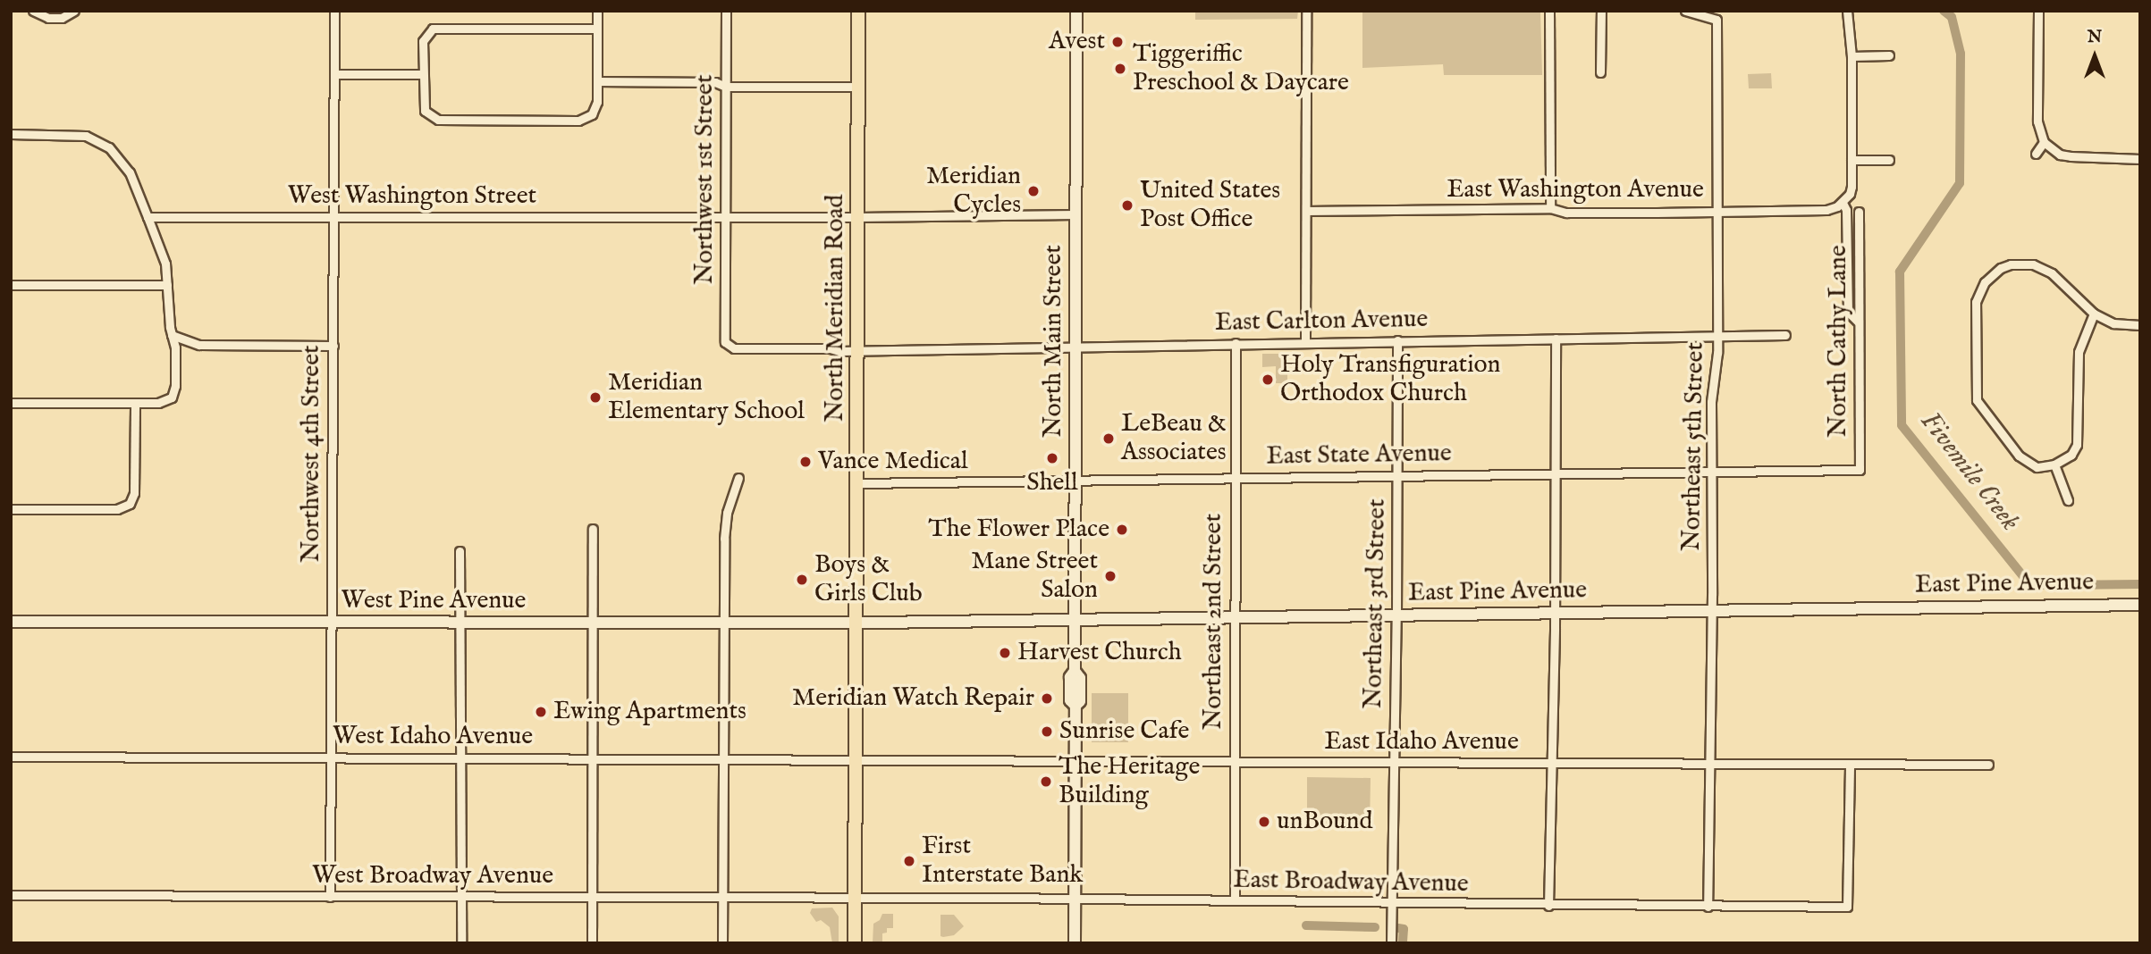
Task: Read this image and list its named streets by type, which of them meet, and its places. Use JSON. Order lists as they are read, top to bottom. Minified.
{"streets":{"main road":["North Meridian Road"],"street":["Northwest 1st Street","East Washington Avenue","West Washington Street","East Carlton Avenue","North Main Street","North Cathy Lane","Northeast 5th Street","Northwest 4th Street","East State Avenue","East Pine Avenue","West Pine Avenue","Northeast 3rd Street","Northeast 2nd Street","West Idaho Avenue","East Idaho Avenue","West Broadway Avenue","East Broadway Avenue"]},"crossings":[["Northwest 1st Street","West Washington Street"],["Northwest 1st Street","East Carlton Avenue"],["East Washington Avenue","Northeast 5th Street"],["West Washington Street","North Meridian Road"],["West Washington Street","Northwest 4th Street"],["North Meridian Road","East Carlton Avenue"],["North Meridian Road","East State Avenue"],["North Meridian Road","East Pine Avenue"],["North Meridian Road","West Pine Avenue"],["North Meridian Road","West Idaho Avenue"],["North Meridian Road","East Idaho Avenue"],["North Meridian Road","West Broadway Avenue"],["North Meridian Road","East Broadway Avenue"],["East Carlton Avenue","North Main Street"],["East Carlton Avenue","Northeast 5th Street"],["East Carlton Avenue","Northeast 3rd Street"],["East Carlton Avenue","Northeast 2nd Street"],["North Main Street","East State Avenue"],["North Main Street","East Pine Avenue"],["North Main Street","East Idaho Avenue"],["North Main Street","East Broadway Avenue"],["North Cathy Lane","East State Avenue"],["Northeast 5th Street","East State Avenue"],["Northeast 5th Street","East Pine Avenue"],["Northeast 5th Street","East Idaho Avenue"],["Northeast 5th Street","East Broadway Avenue"],["Northwest 4th Street","West Pine Avenue"],["Northwest 4th Street","West Idaho Avenue"],["Northwest 4th Street","West Broadway Avenue"],["East State Avenue","Northeast 3rd Street"],["East State Avenue","Northeast 2nd Street"],["East Pine Avenue","West Pine Avenue"],["East Pine Avenue","Northeast 3rd Street"],["East Pine Avenue","Northeast 2nd Street"],["Northeast 3rd Street","East Idaho Avenue"],["Northeast 3rd Street","East Broadway Avenue"],["Northeast 2nd Street","East Idaho Avenue"],["Northeast 2nd Street","East Broadway Avenue"],["West Idaho Avenue","East Idaho Avenue"],["East Idaho Avenue","East Broadway Avenue"],["West Broadway Avenue","East Broadway Avenue"]],"water":["Fivemile Creek"],"places":["Avest","Tiggeriffic Preschool & Daycare","Meridian Cycles","United States Post Office","Holy Transfiguration Orthodox Church","Meridian Elementary School","LeBeau & Associates","Shell","Vance Medical","The Flower Place","Mane Street Salon","Boys & Girls Club","Harvest Church","Meridian Watch Repair","Ewing Apartments","Sunrise Cafe","The Heritage Building","unBound","First Interstate Bank"],"north":"top"}
